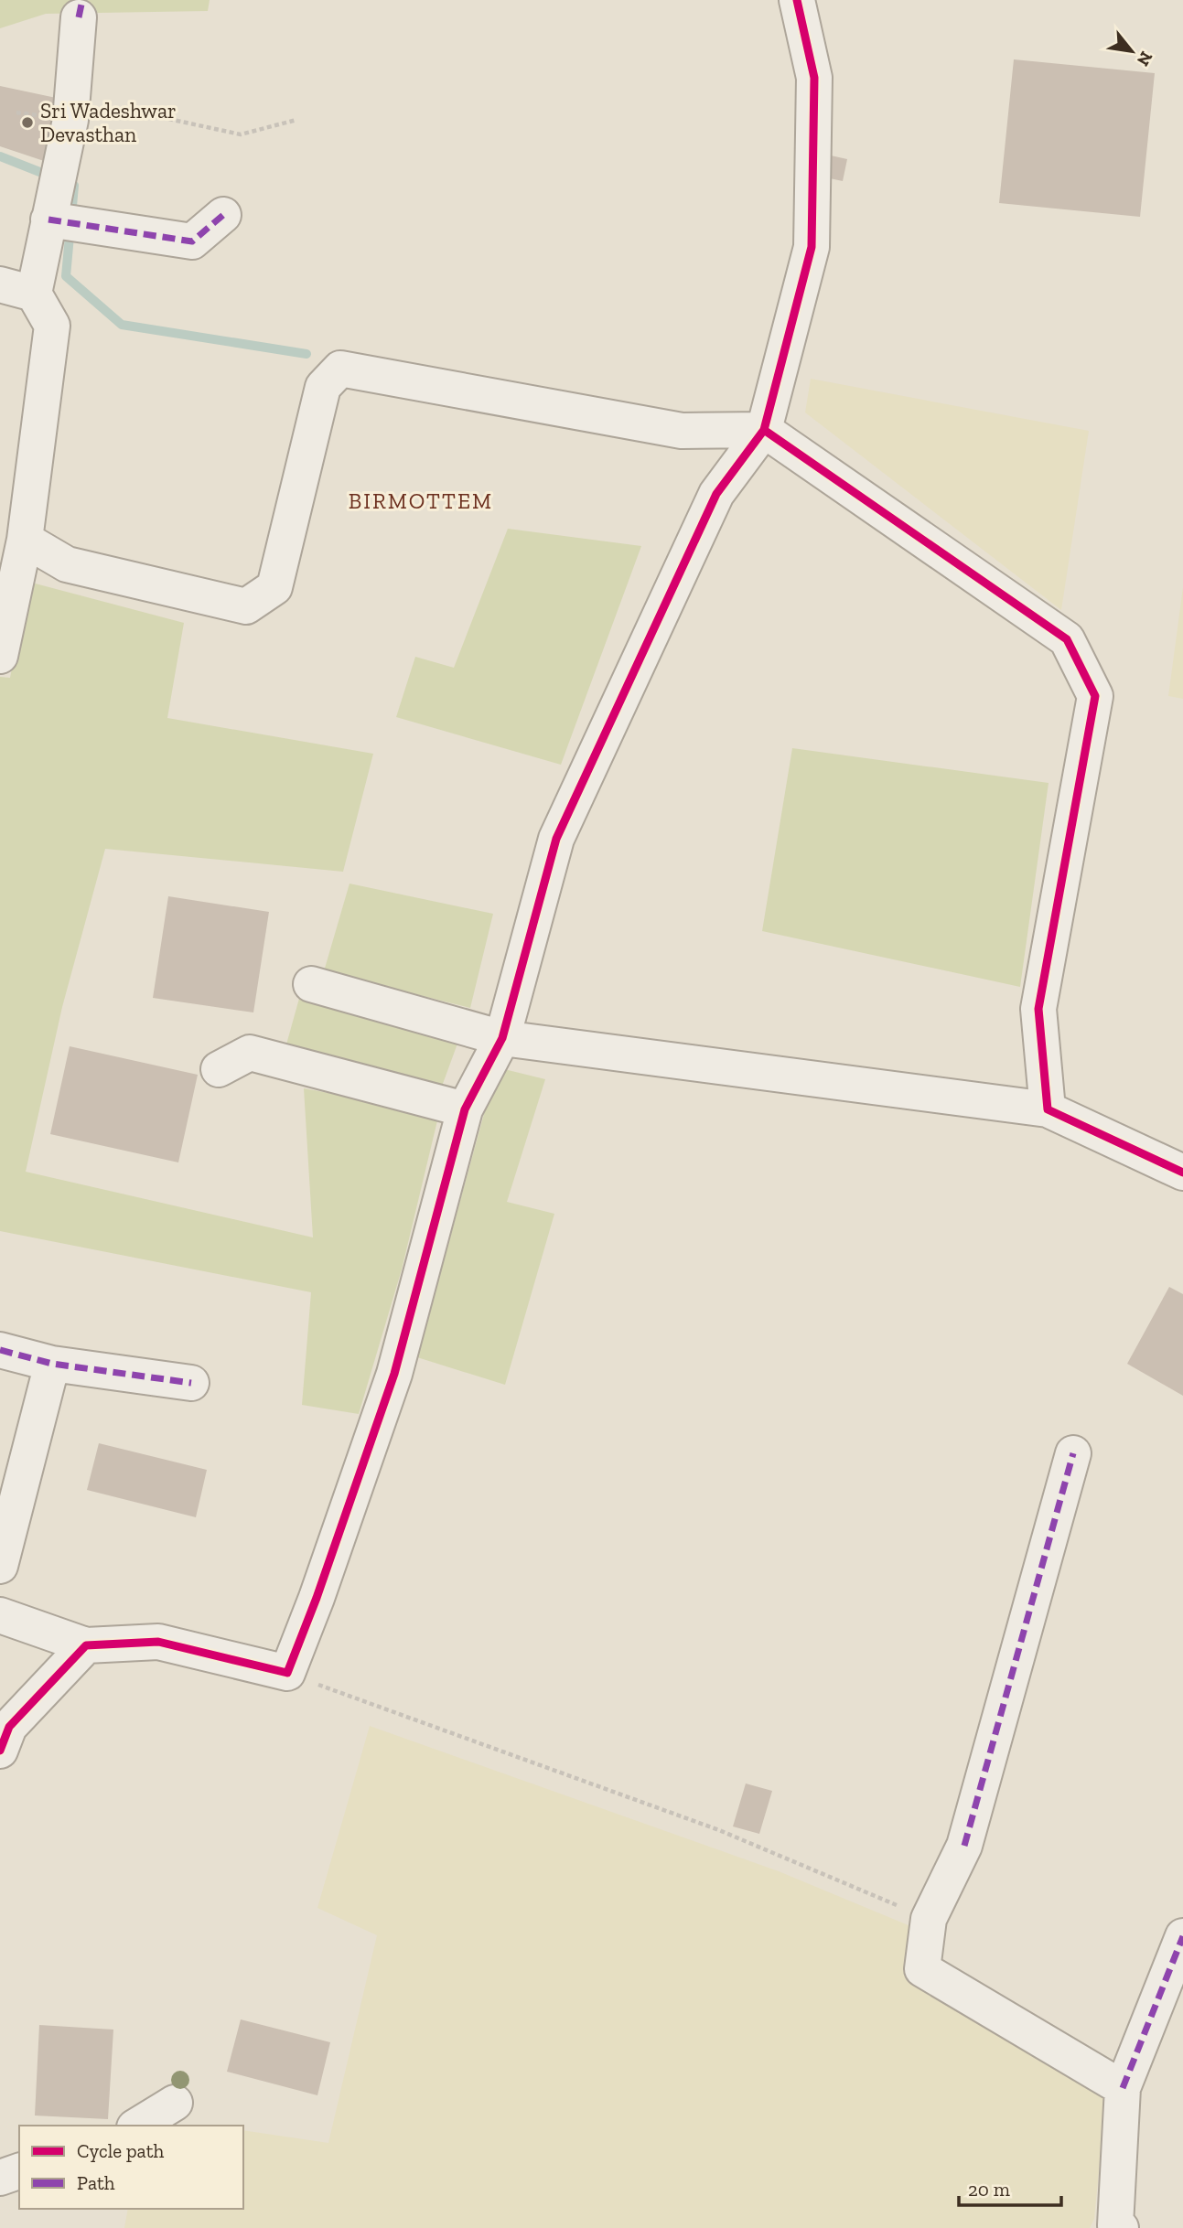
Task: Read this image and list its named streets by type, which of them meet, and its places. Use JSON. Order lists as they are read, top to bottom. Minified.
{"districts":["BIRMOTTEM"],"places":["Sri Wadeshwar Devasthan"],"legend":["Cycle path","Path"],"scale_bar":"20 m","north":"bottom right"}
